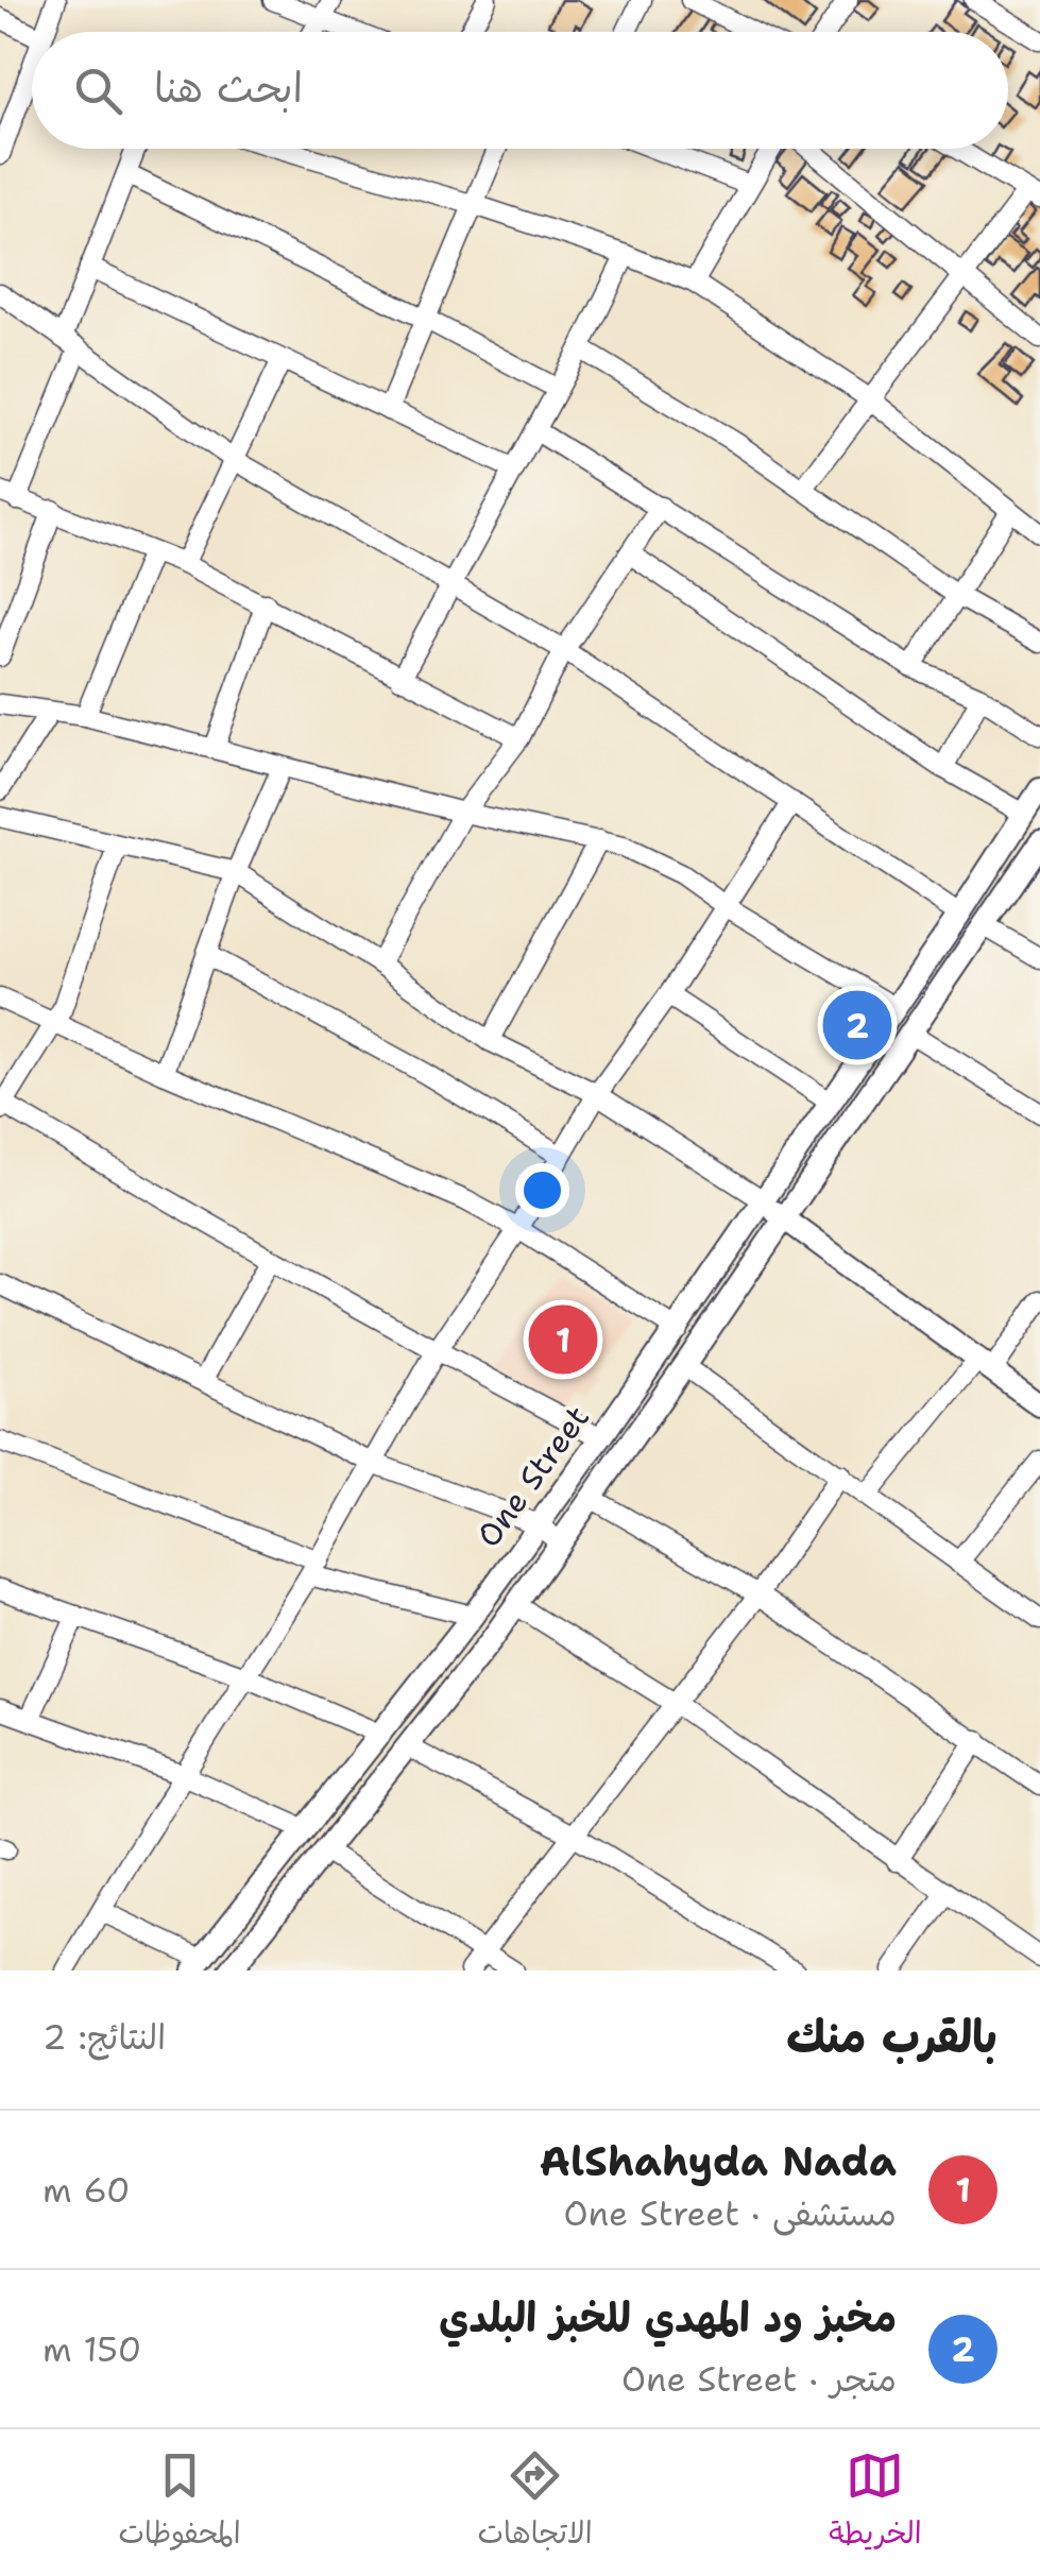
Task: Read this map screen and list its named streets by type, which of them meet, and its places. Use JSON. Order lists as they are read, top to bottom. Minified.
{"streets":{"street":["One Street"]},"page":{"search":"ابحث هنا","pins":["2","1"],"heading":["بالقرب منك","النتائج: 2"],"list":[{"mark":"1","name":"AlShahyda Nada","note":"مستشفى · One Street","value":"60 m"},{"mark":"2","name":"مخبز ود المهدي للخبز البلدي","note":"متجر · One Street","value":"150 m"}],"nav":["الخريطة","الاتجاهات","المحفوظات"]}}
